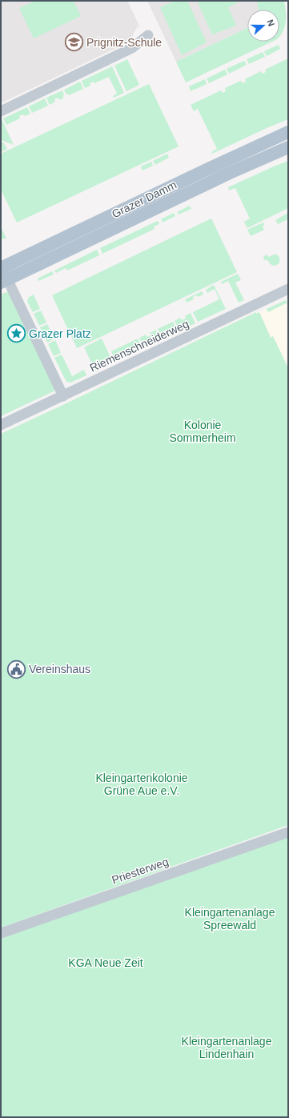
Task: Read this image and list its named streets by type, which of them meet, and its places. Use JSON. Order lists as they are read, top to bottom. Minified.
{"streets":{"main road":["Grazer Damm"],"street":["Riemenschneiderweg","Priesterweg"]},"parks":["Kolonie Sommerheim","Kleingartenkolonie Grüne Aue e.V.","Kleingartenanlage Spreewald","KGA Neue Zeit","Kleingartenanlage Lindenhain"],"places":{"school or university":["Prignitz-Schule"],"place":["Grazer Platz"],"public building":["Vereinshaus"]},"north":"right"}
